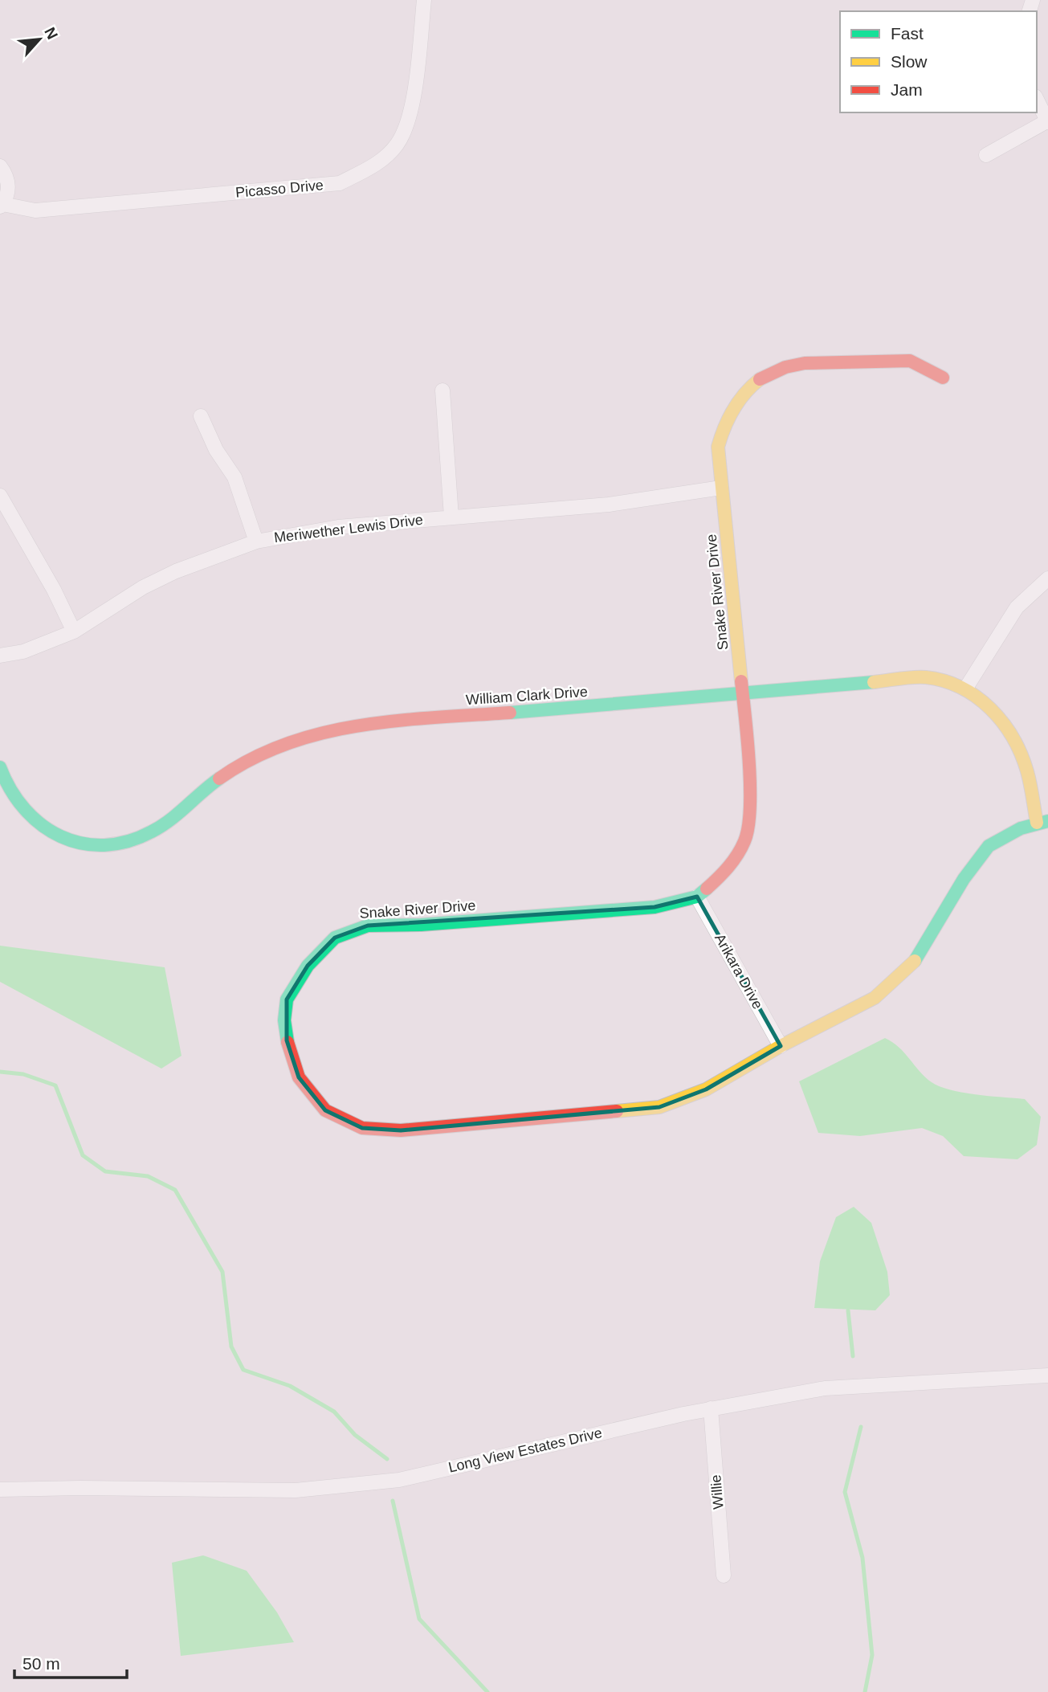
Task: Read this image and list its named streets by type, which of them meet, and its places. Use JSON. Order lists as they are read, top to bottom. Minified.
{"streets":{"street":["Picasso Drive","Meriwether Lewis Drive","Snake River Drive","William Clark Drive","Arikara Drive","Long View Estates Drive","Willie"]},"crossings":[["Meriwether Lewis Drive","Snake River Drive"],["Snake River Drive","William Clark Drive"],["Snake River Drive","Arikara Drive"],["Long View Estates Drive","Willie"]],"legend":["Fast","Slow","Jam"],"scale_bar":"50 m","north":"top right"}
